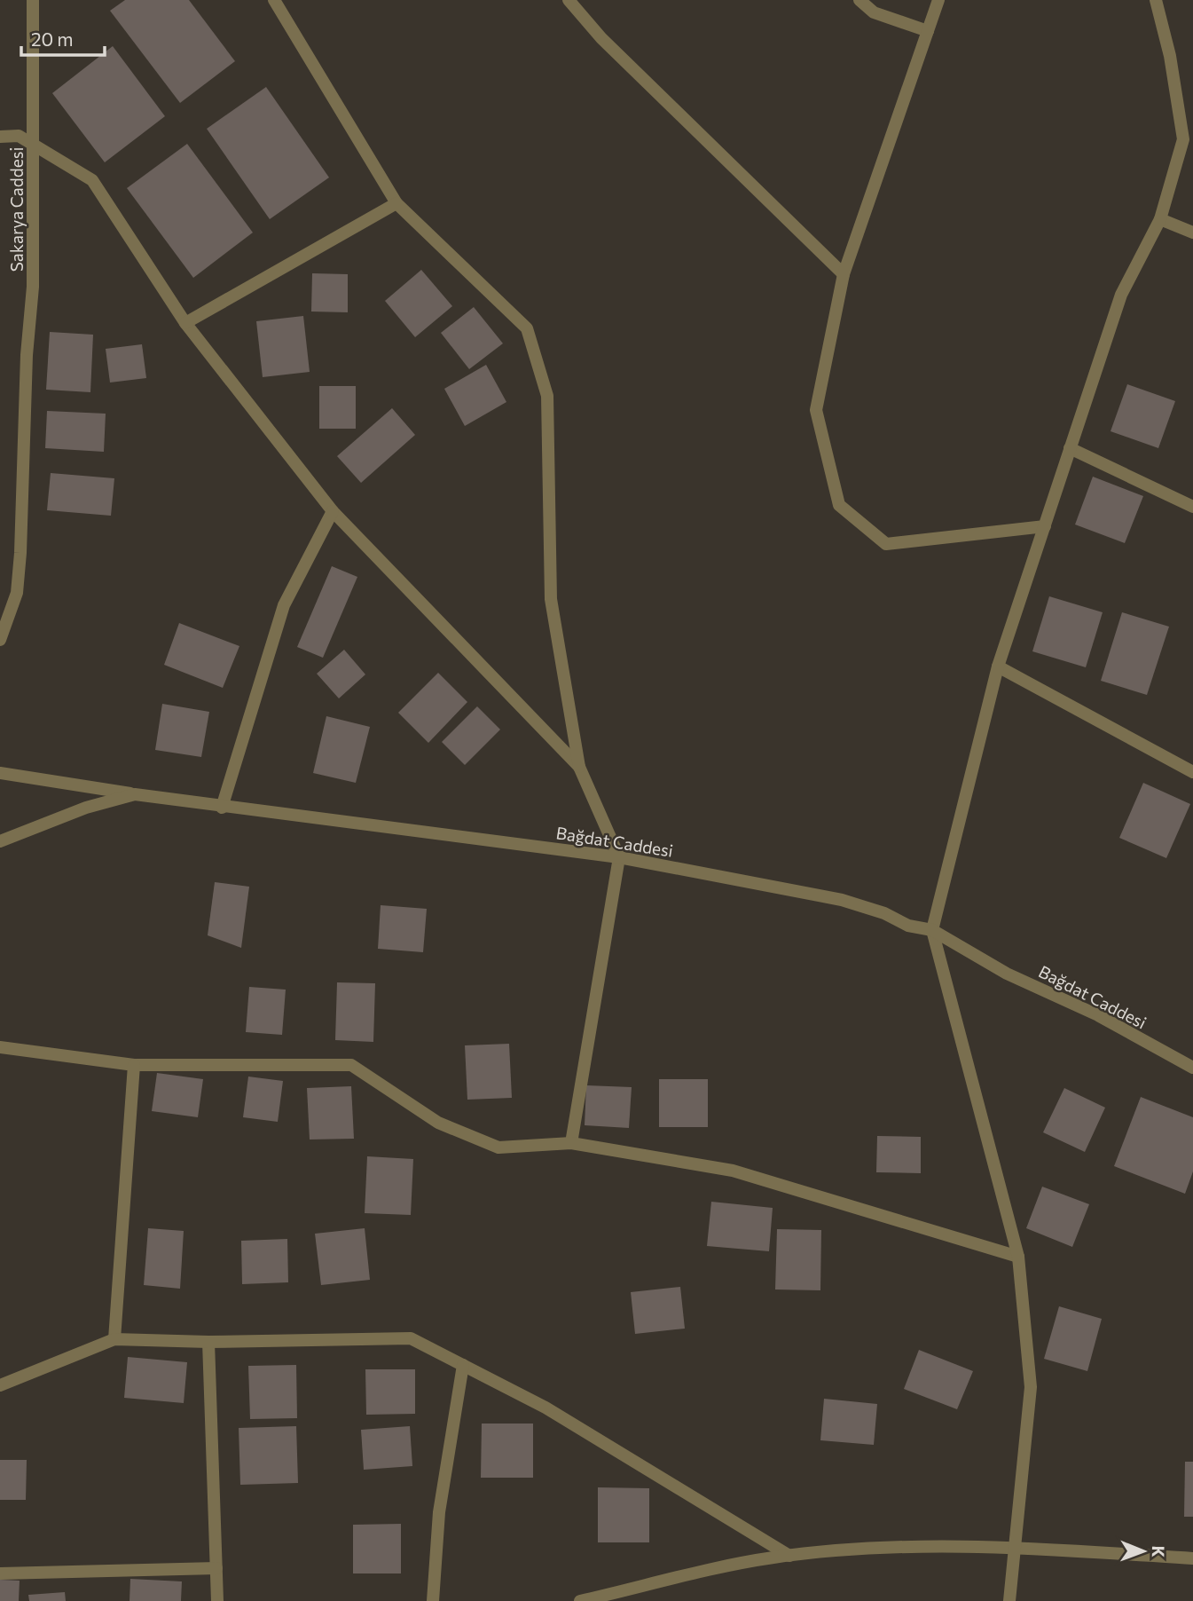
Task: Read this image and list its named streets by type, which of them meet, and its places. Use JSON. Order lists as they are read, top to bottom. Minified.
{"streets":{"street":["Sakarya Caddesi","Bağdat Caddesi"]},"scale_bar":"20 m","north":"right"}
